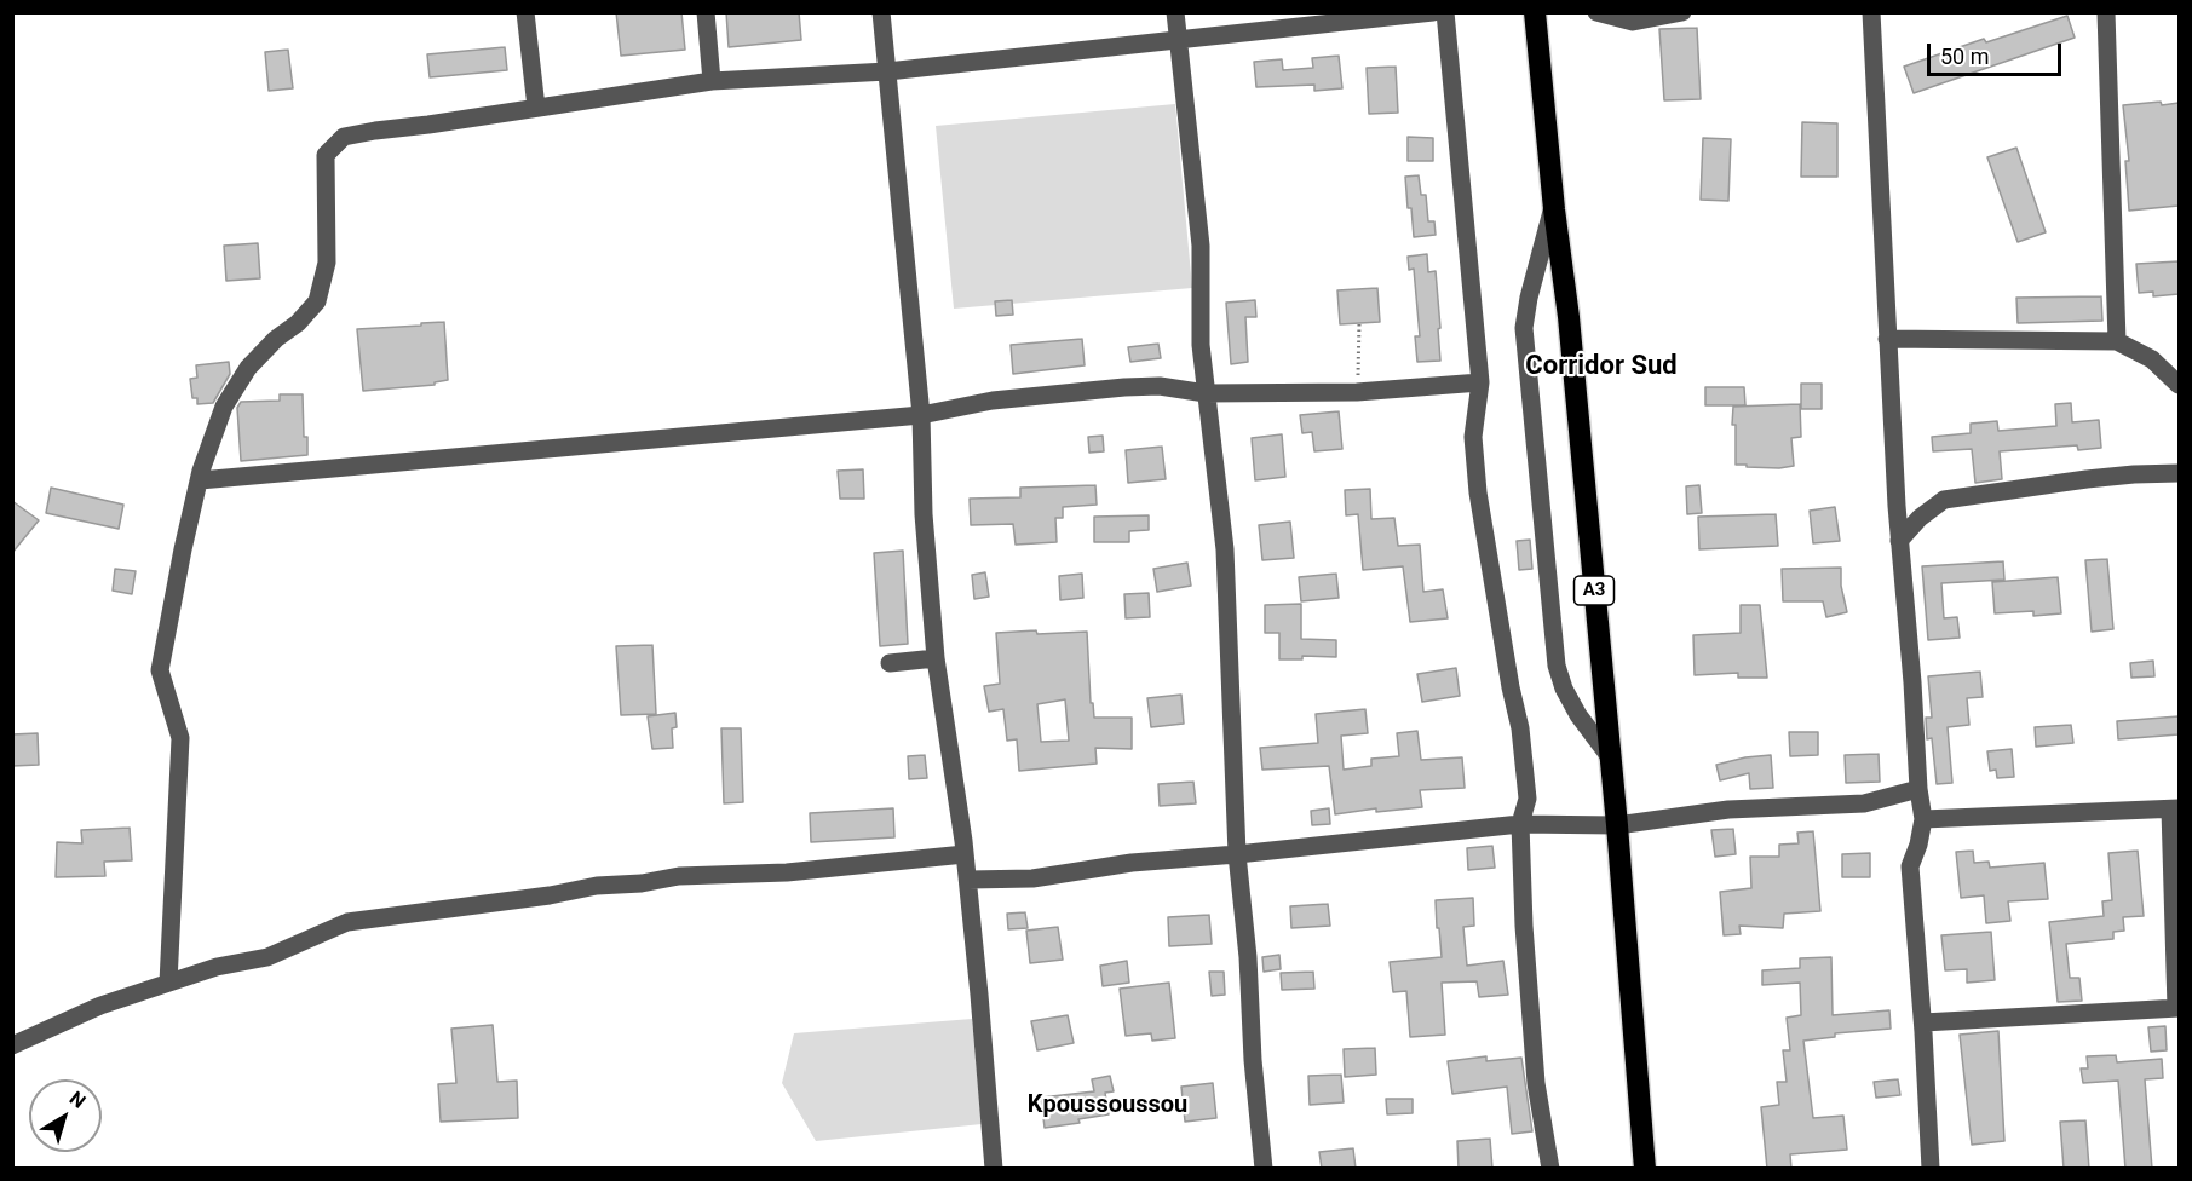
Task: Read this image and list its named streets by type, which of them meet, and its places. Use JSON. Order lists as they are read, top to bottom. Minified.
{"streets":{"highway":["A3"]},"districts":["Corridor Sud","Kpoussoussou"],"scale_bar":"50 m","north":"top right"}
